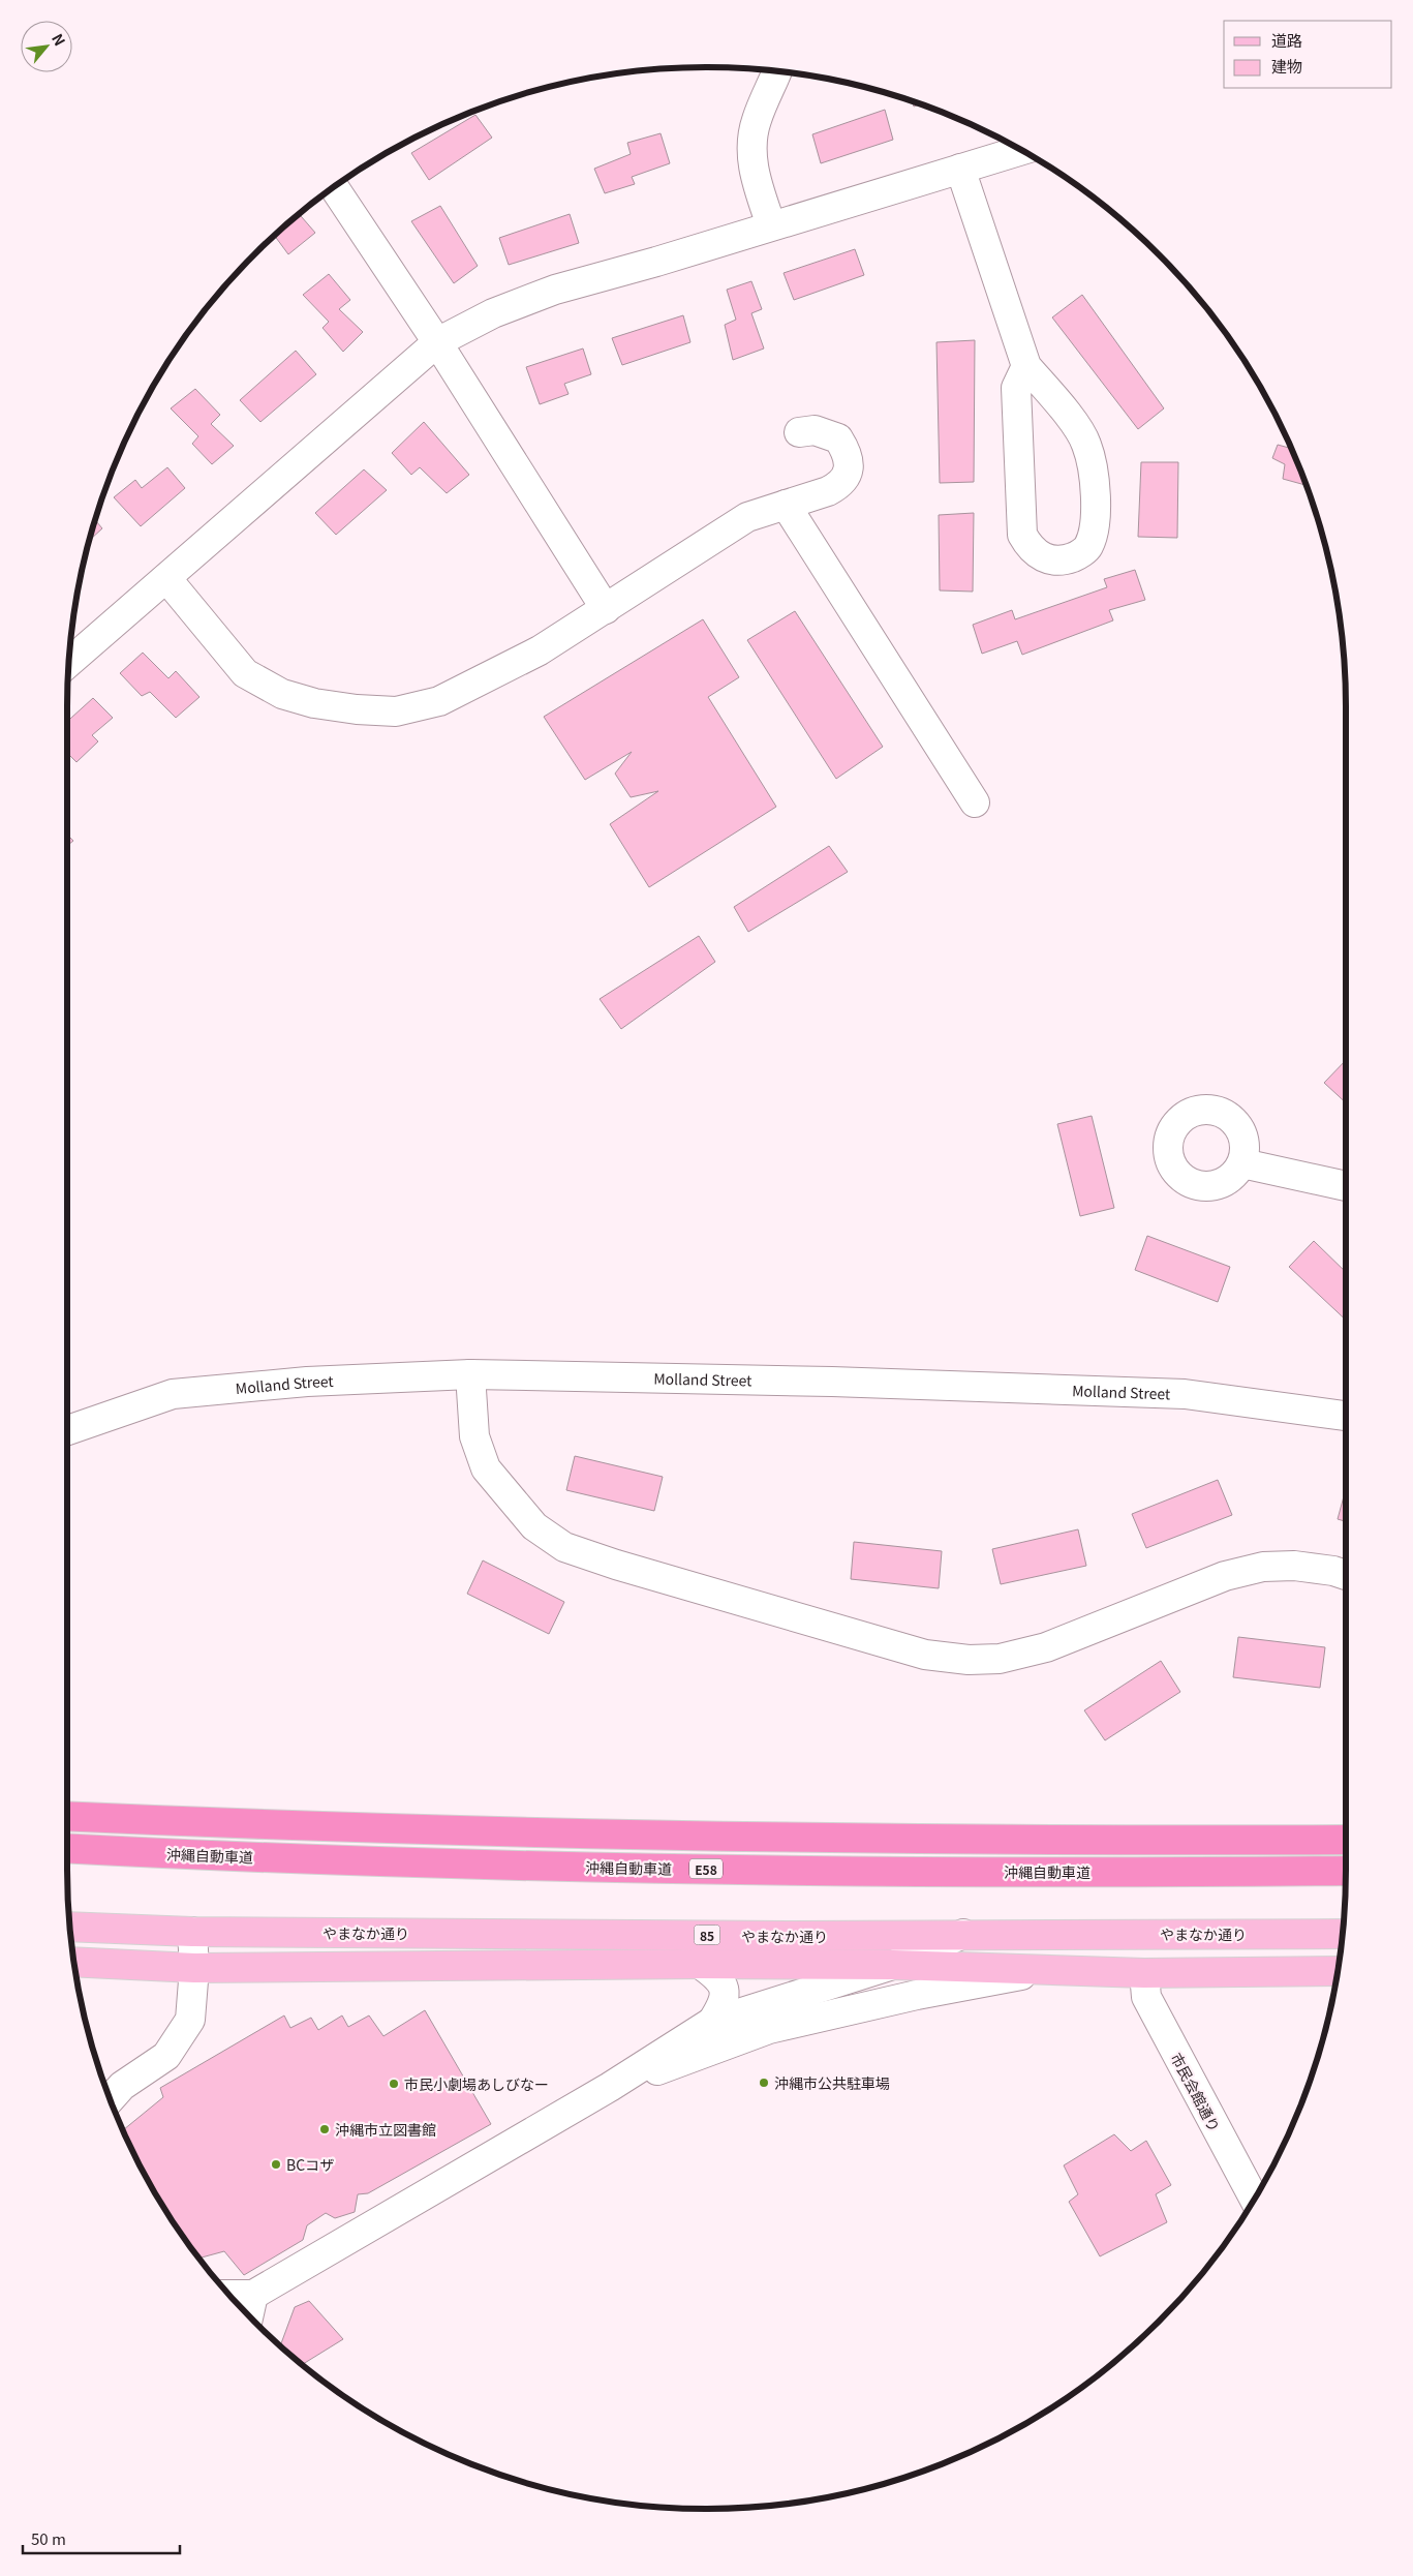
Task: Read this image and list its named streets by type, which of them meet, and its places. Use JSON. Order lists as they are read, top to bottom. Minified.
{"streets":{"highway":["沖縄自動車道","E58"],"main road":["やまなか通り","85"],"street":["Molland Street","市民会館通り"]},"crossings":[["やまなか通り","市民会館通り"]],"places":["沖縄市公共駐車場","市民小劇場あしびなー","沖縄市立図書館","BCコザ"],"legend":["道路","建物"],"scale_bar":"50 m","north":"top right"}
